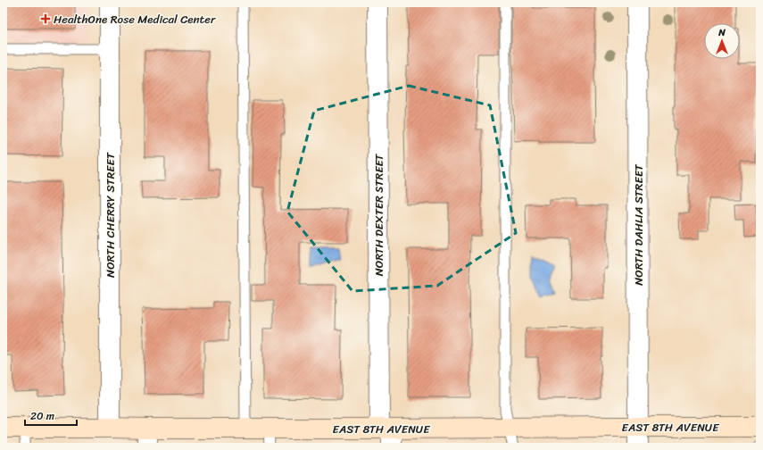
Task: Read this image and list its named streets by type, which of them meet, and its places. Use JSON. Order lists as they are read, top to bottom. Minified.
{"streets":{"street":["NORTH CHERRY STREET","NORTH DEXTER STREET","NORTH DAHLIA STREET","EAST 8TH AVENUE"]},"crossings":[["NORTH CHERRY STREET","EAST 8TH AVENUE"],["NORTH DEXTER STREET","EAST 8TH AVENUE"],["NORTH DAHLIA STREET","EAST 8TH AVENUE"]],"places":{"health":["HealthOne Rose Medical Center"]},"scale_bar":"20 m","north":"top"}
